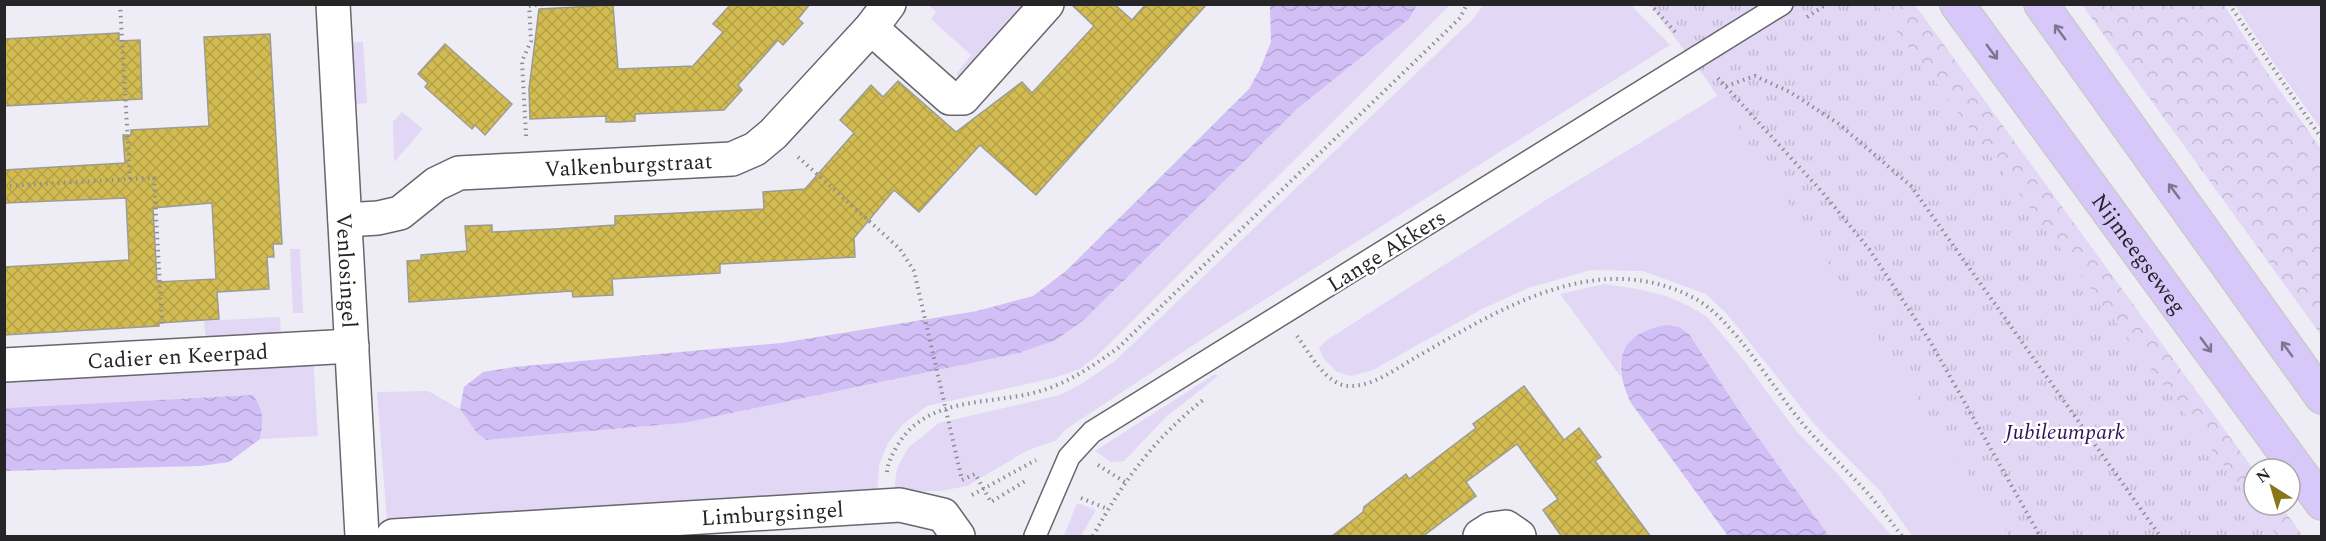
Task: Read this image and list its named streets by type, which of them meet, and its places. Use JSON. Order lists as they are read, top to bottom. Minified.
{"streets":{"highway":["Nijmeegseweg"],"street":["Valkenburgstraat","Venlosingel","Cadier en Keerpad","Limburgsingel"],"lane":["Lange Akkers"]},"crossings":[["Valkenburgstraat","Venlosingel"],["Venlosingel","Cadier en Keerpad"]],"parks":["Jubileumpark"],"north":"top left"}
